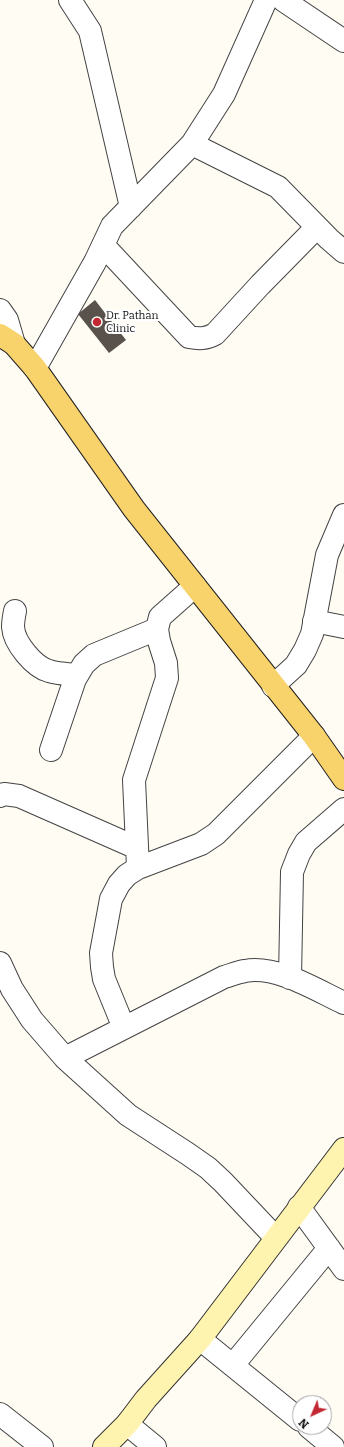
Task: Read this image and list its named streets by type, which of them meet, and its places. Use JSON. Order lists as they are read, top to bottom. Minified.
{"places":["Dr. Pathan Clinic"],"north":"bottom left"}
